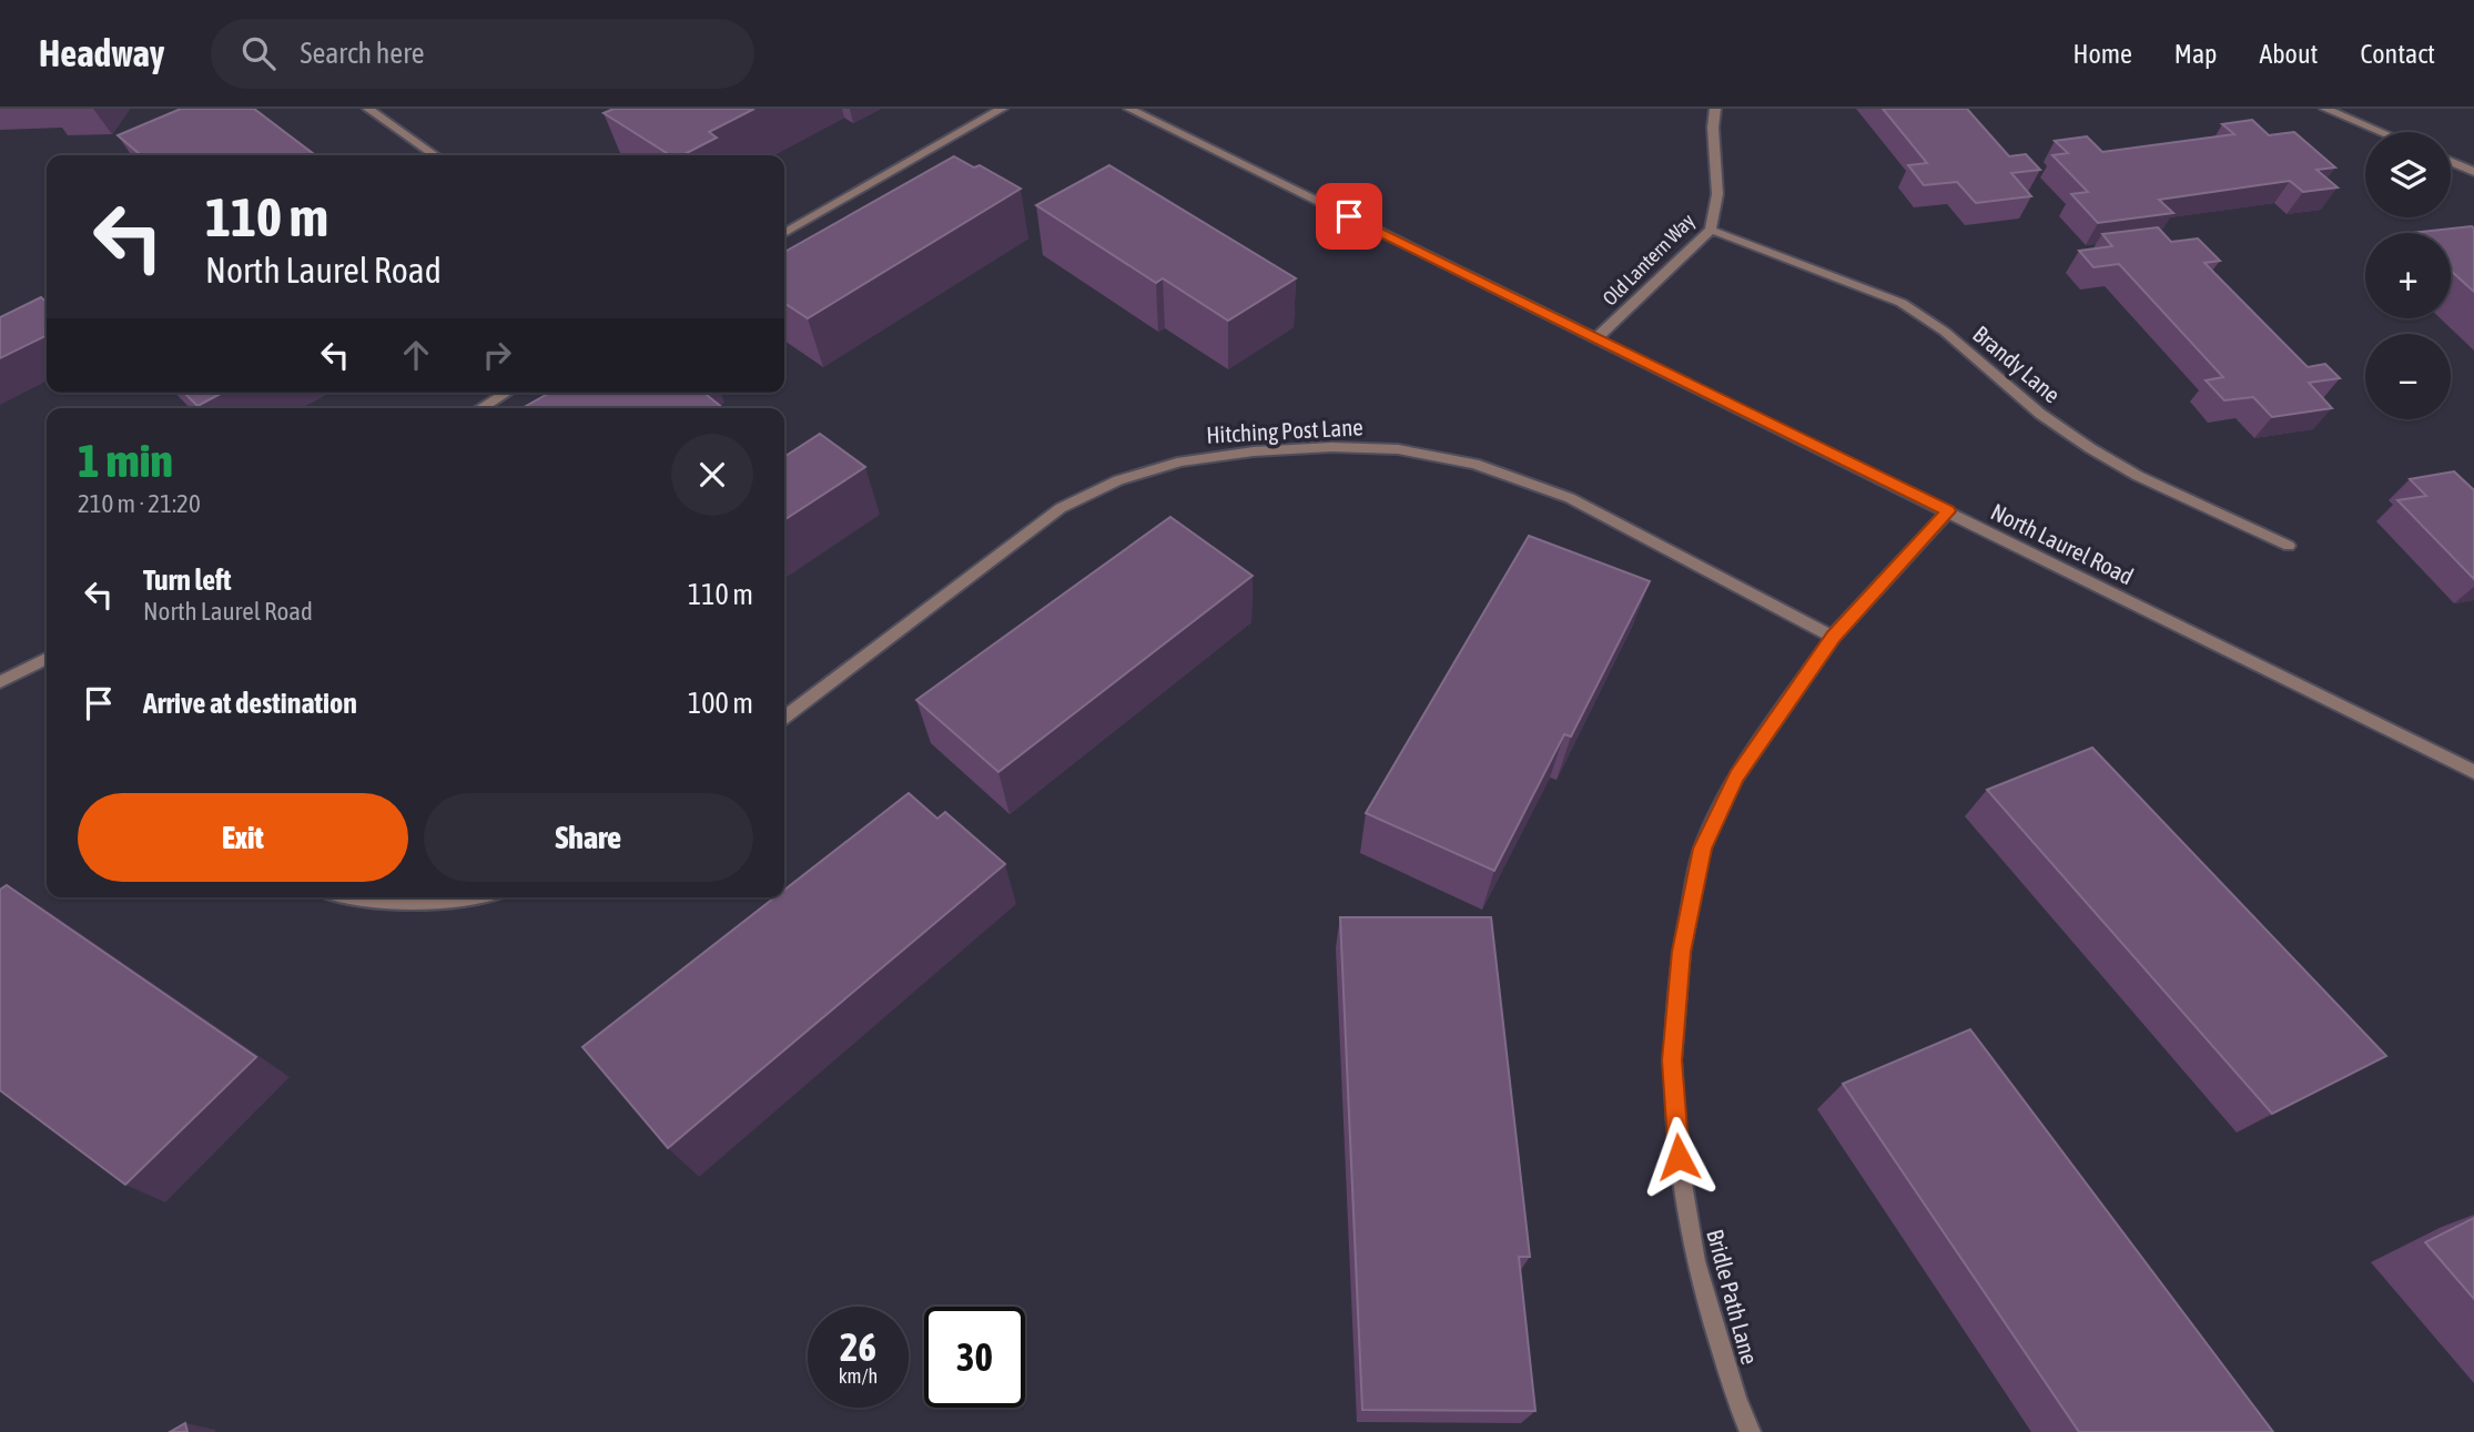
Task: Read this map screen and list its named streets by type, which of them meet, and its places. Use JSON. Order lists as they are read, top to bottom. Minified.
{"streets":{"street":["Old Lantern Way","Brandy Lane","Hitching Post Lane","North Laurel Road","Bridle Path Lane"]},"crossings":[["Old Lantern Way","Brandy Lane"],["Old Lantern Way","North Laurel Road"],["Hitching Post Lane","Bridle Path Lane"],["North Laurel Road","Bridle Path Lane"]],"page":{"header":"Headway","search":"Search here","nav":["Home","Map","About","Contact"],"map_buttons":["+","−"],"turn":["110 m","North Laurel Road"],"heading":["1 min","210 m · 21:20"],"list":[{"name":"Turn left","note":"North Laurel Road","value":"110 m"},{"name":"Arrive at destination","value":"100 m"}],"buttons":["Exit","Share"],"speed":"26 km/h","limit":"30"}}
